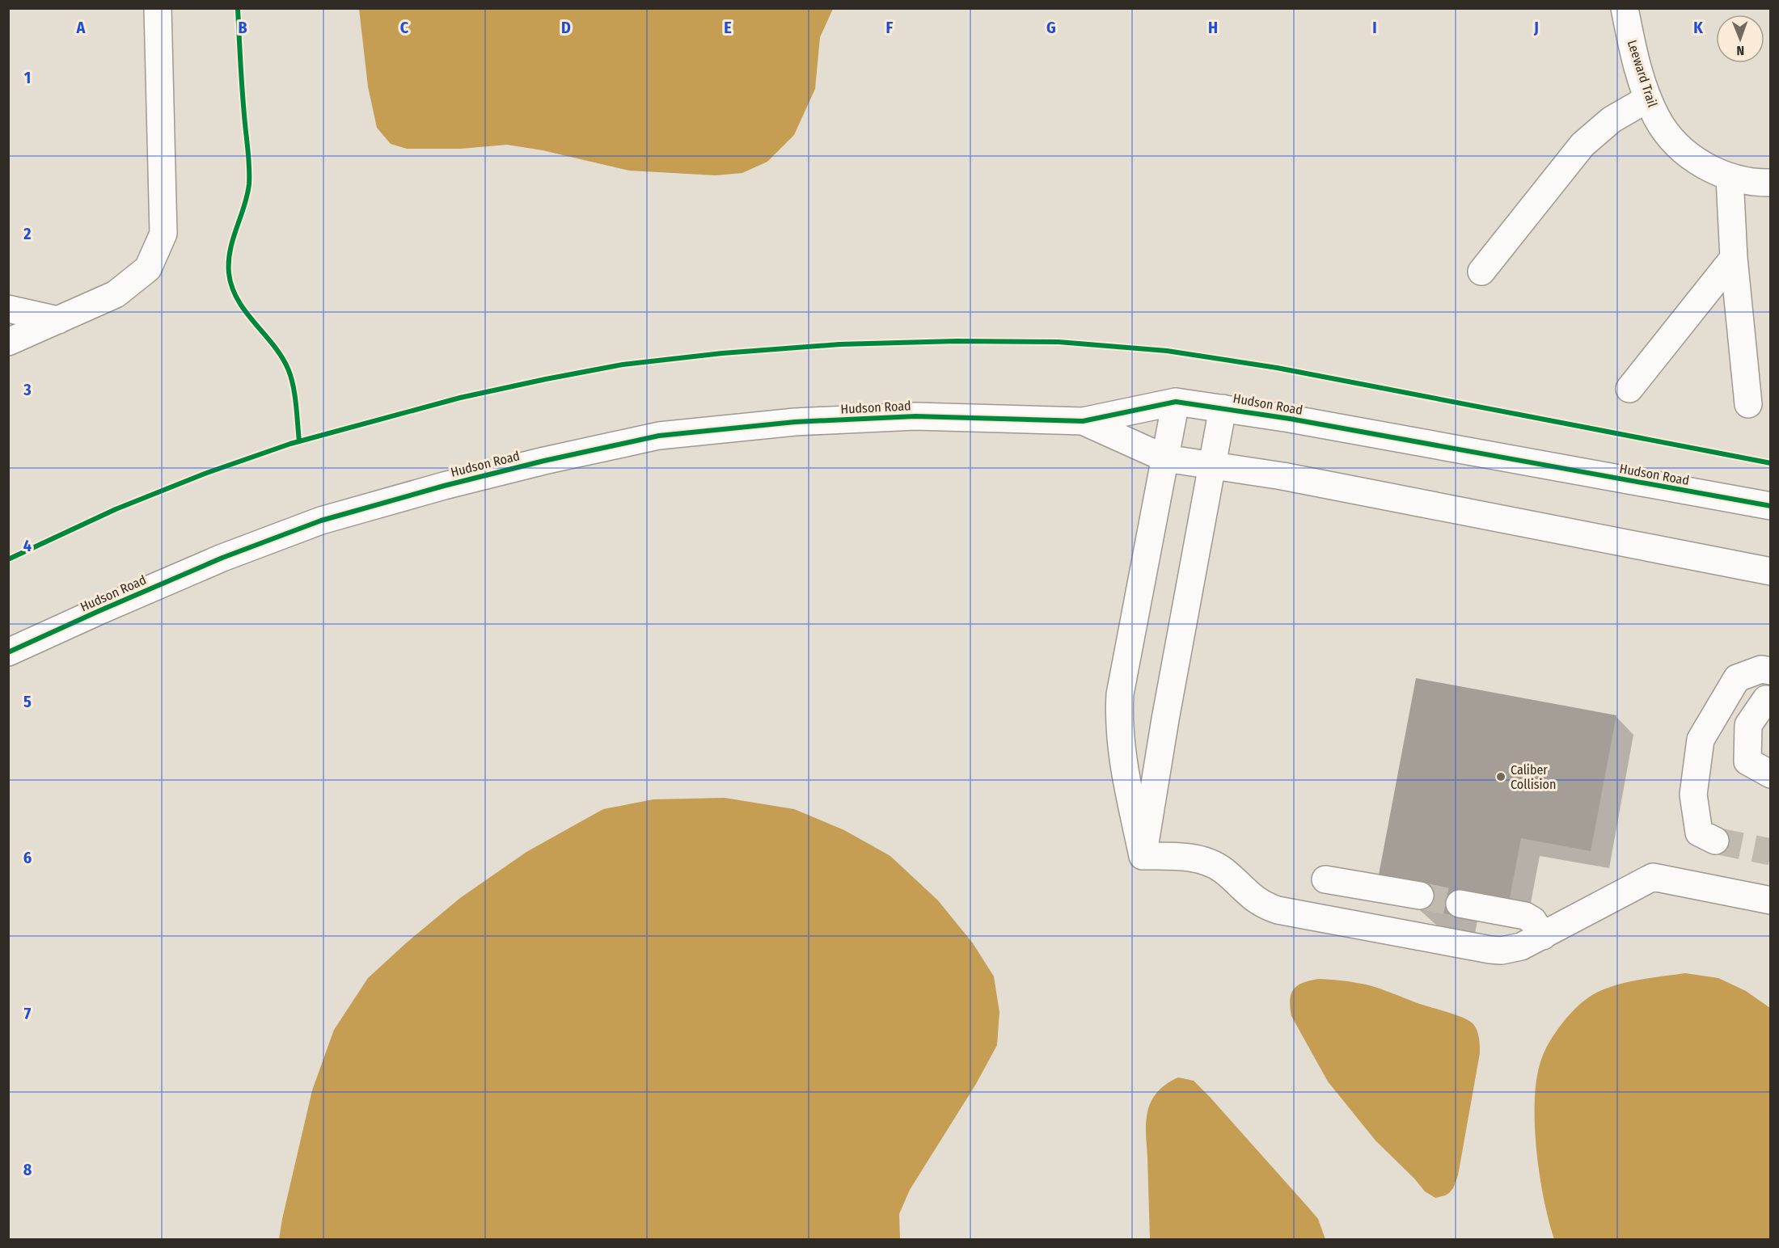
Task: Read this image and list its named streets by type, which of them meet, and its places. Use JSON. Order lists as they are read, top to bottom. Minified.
{"streets":{"street":["Leeward Trail","Hudson Road"]},"places":["Caliber Collision"],"north":"bottom","grid":{"columns":["A","B","C","D","E","F","G","H","I","J","K"],"rows":["1","2","3","4","5","6","7","8"]}}
